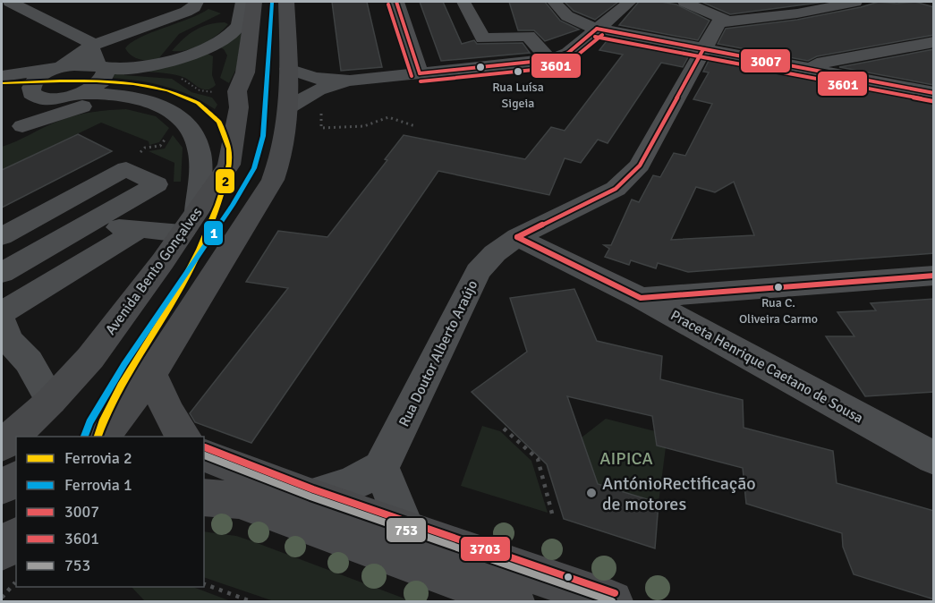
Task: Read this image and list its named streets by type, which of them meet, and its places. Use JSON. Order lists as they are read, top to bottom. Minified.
{"streets":{"main road":["Avenida Bento Gonçalves"],"street":["Rua Doutor Alberto Araújo","Praceta Henrique Caetano de Sousa"]},"crossings":[["Rua Doutor Alberto Araújo","Praceta Henrique Caetano de Sousa"]],"parks":["AIPICA"],"places":["Rua Luísa Sigeia","Rua C. Oliveira Carmo","AntónioRectificação de motores"],"lines":["transit line 3007","rail line 1","transit line 3601","rail line 2","transit line 3703","transit line 753"],"legend":["Ferrovia 2","Ferrovia 1","3007","3601","753"]}
